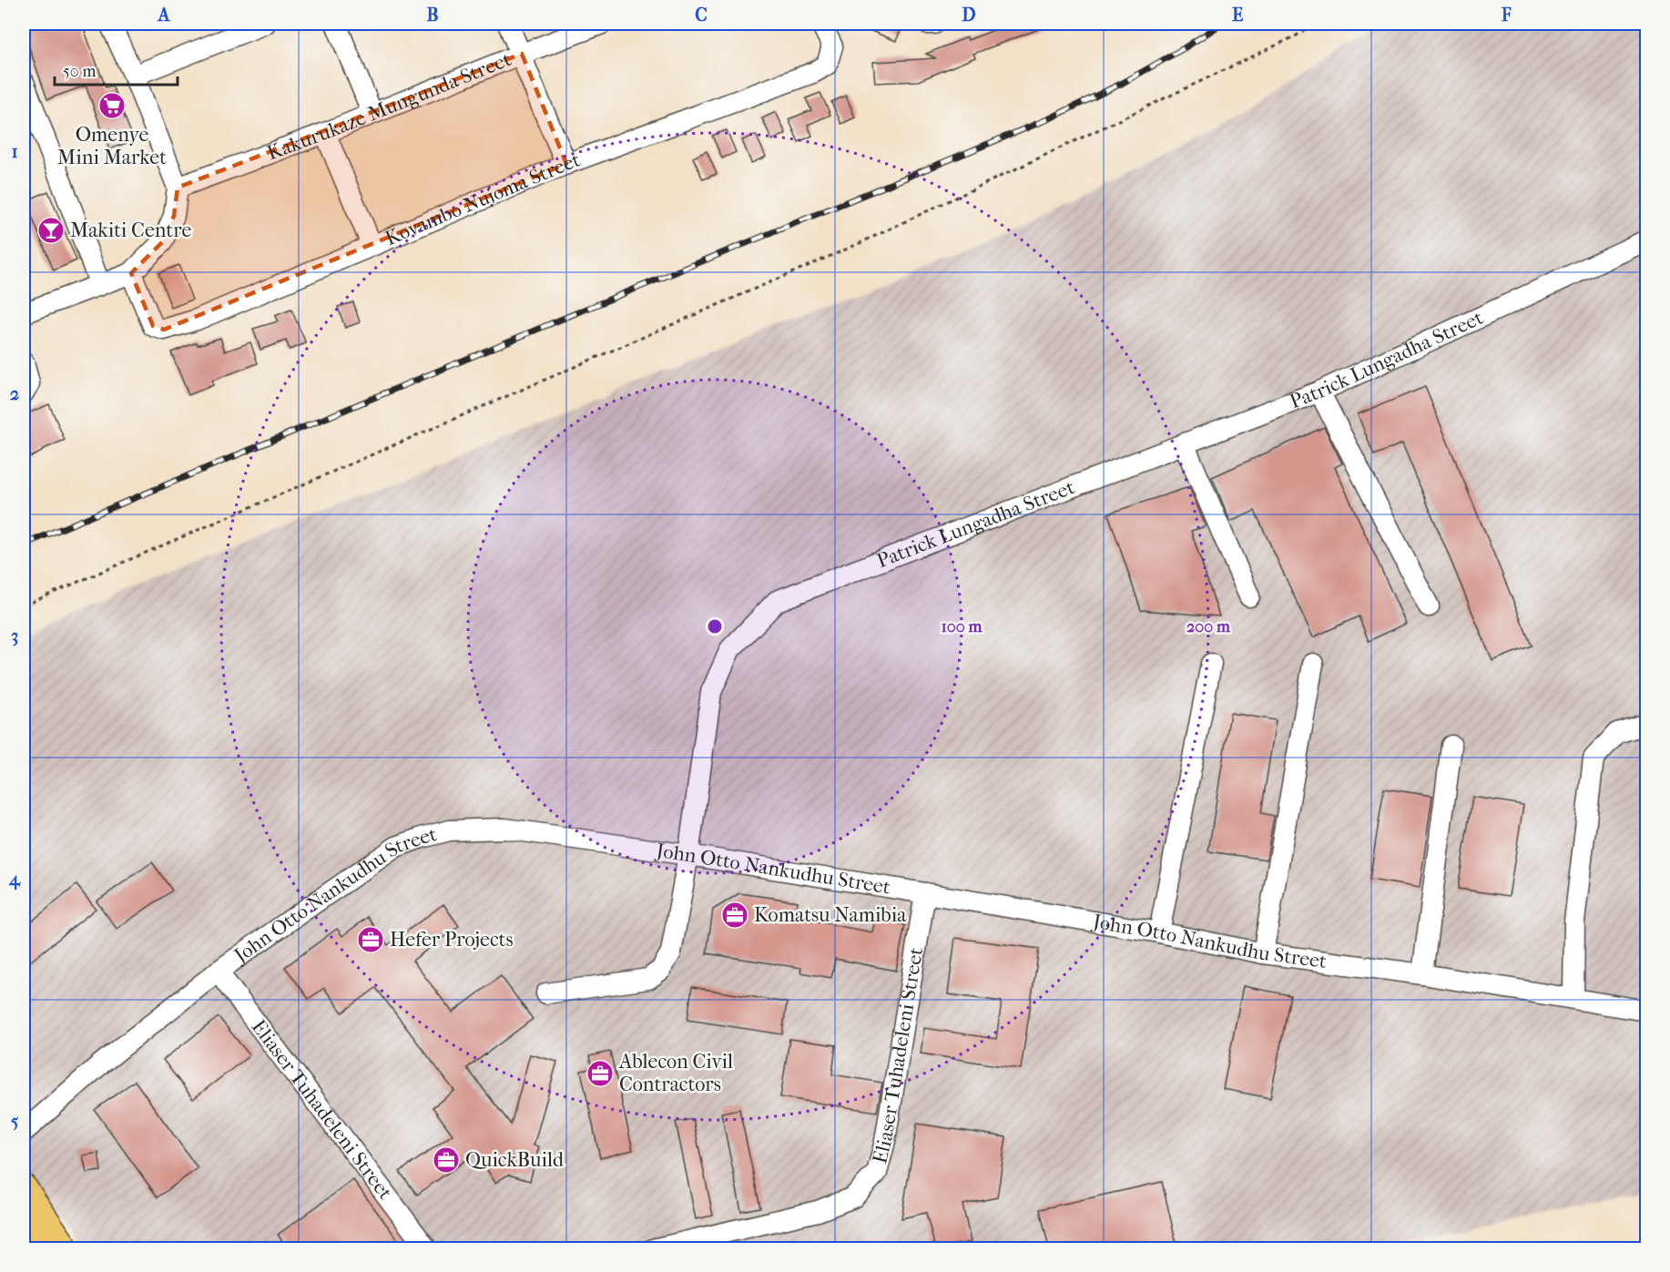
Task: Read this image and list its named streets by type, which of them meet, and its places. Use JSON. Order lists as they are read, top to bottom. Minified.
{"streets":{"street":["Kakurukaze Mungunda Street","Kovambo Nujoma Street","Patrick Lungadha Street","John Otto Nankudhu Street","Eliaser Tuhadeleni Street"]},"crossings":[["Patrick Lungadha Street","John Otto Nankudhu Street"],["John Otto Nankudhu Street","Eliaser Tuhadeleni Street"]],"places":{"supermarket":["Omenye Mini Market"],"bar":["Makiti Centre"],"office":["Komatsu Namibia","Hefer Projects","Ablecon Civil Contractors","QuickBuild"]},"scale_bar":"50 m","grid":{"columns":["A","B","C","D","E","F"],"rows":["1","2","3","4","5"]},"rings":["100 m","200 m"]}
